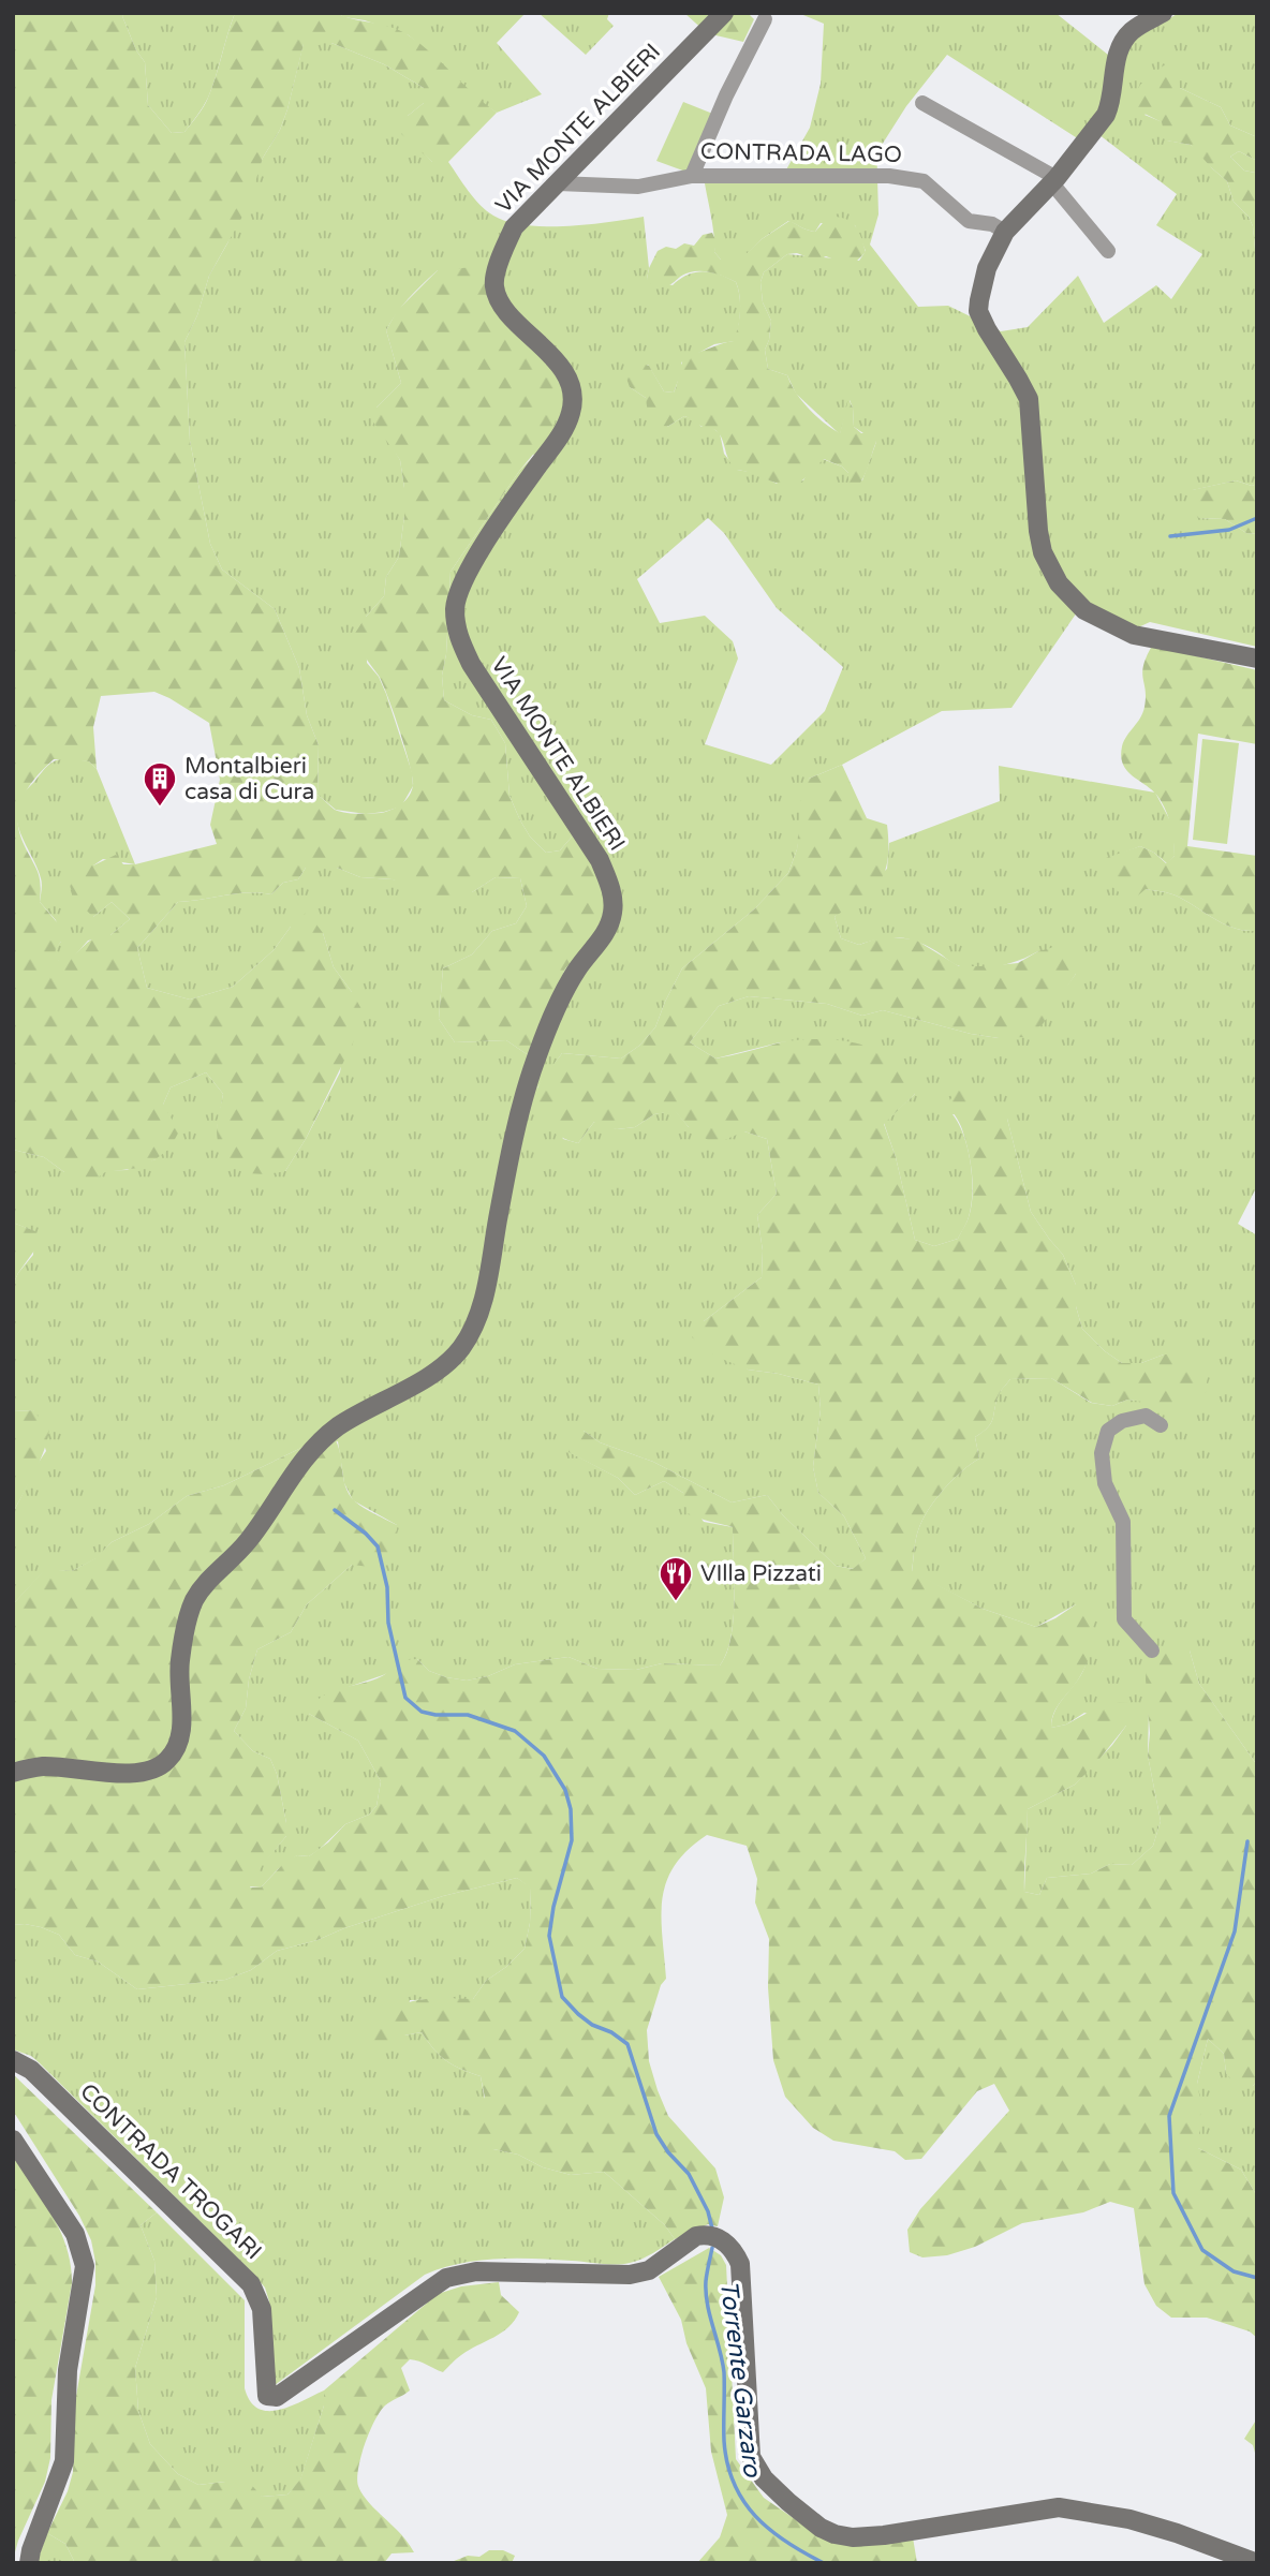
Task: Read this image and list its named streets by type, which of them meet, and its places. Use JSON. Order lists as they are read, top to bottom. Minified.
{"streets":{"street":["VIA MONTE ALBIERI","CONTRADA LAGO","CONTRADA TROGARI"]},"crossings":[["VIA MONTE ALBIERI","CONTRADA LAGO"]],"water":["Torrente Garzaro"],"places":{"building":["Montalbieri casa di Cura"],"restaurant":["VIlla Pizzati"]}}
